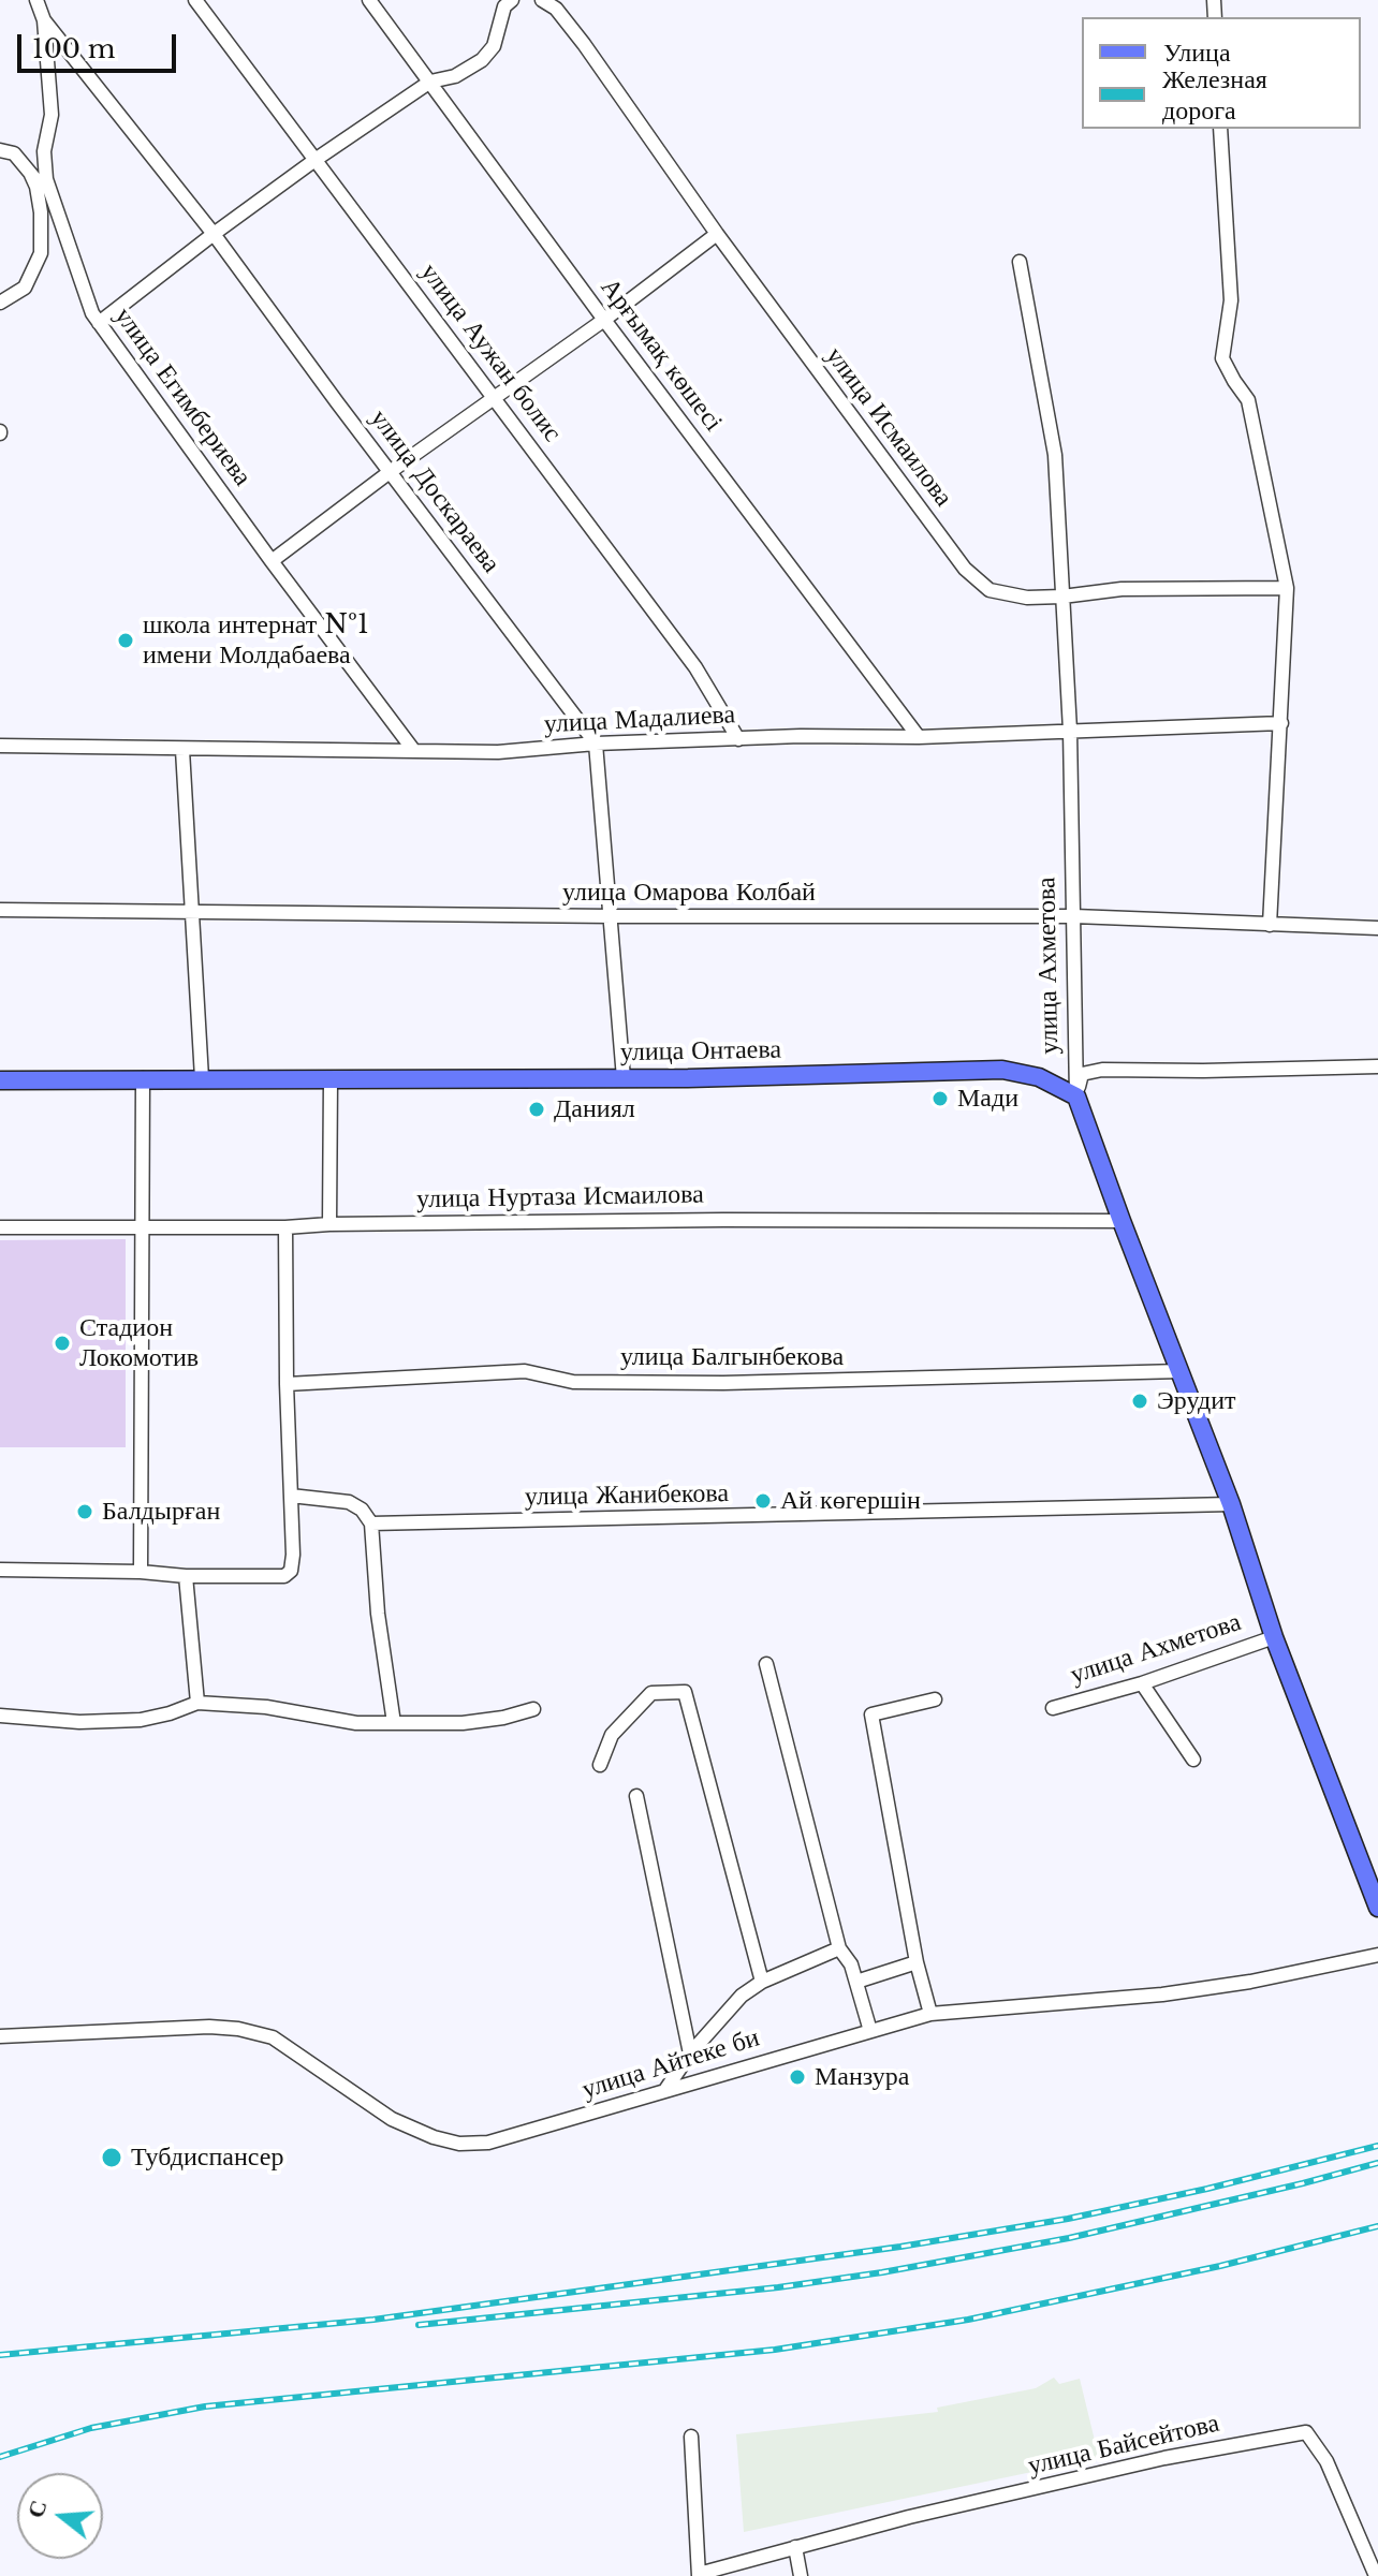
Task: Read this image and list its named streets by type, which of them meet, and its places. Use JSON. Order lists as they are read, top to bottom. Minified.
{"streets":{"main road":["улица Ахметова","улица Онтаева"],"street":["улица Аужан болис","Арғымақ көшесі","улица Егимбериева","улица Исмаилова","улица Доскараева","улица Мадалиева","улица Омарова Колбай","улица Нуртаза Исмаилова","улица Балгынбекова","улица Жанибекова","улица Айтеке би","улица Байсейтова"]},"crossings":[["улица Аужан болис","улица Мадалиева"],["Арғымақ көшесі","улица Мадалиева"],["улица Егимбериева","улица Доскараева"],["улица Егимбериева","улица Мадалиева"],["улица Исмаилова","улица Ахметова"],["улица Доскараева","улица Мадалиева"],["улица Мадалиева","улица Ахметова"],["улица Омарова Колбай","улица Ахметова"],["улица Ахметова","улица Онтаева"],["улица Ахметова","улица Нуртаза Исмаилова"],["улица Ахметова","улица Балгынбекова"],["улица Ахметова","улица Жанибекова"]],"places":["школа интернат №1 имени Молдабаева","Мади","Даниял","Стадион Локомотив","Эрудит","Ай көгершін","Балдырған","Манзура","Тубдиспансер"],"legend":["Улица","Железная дорога"],"scale_bar":"100 m","north":"left"}
